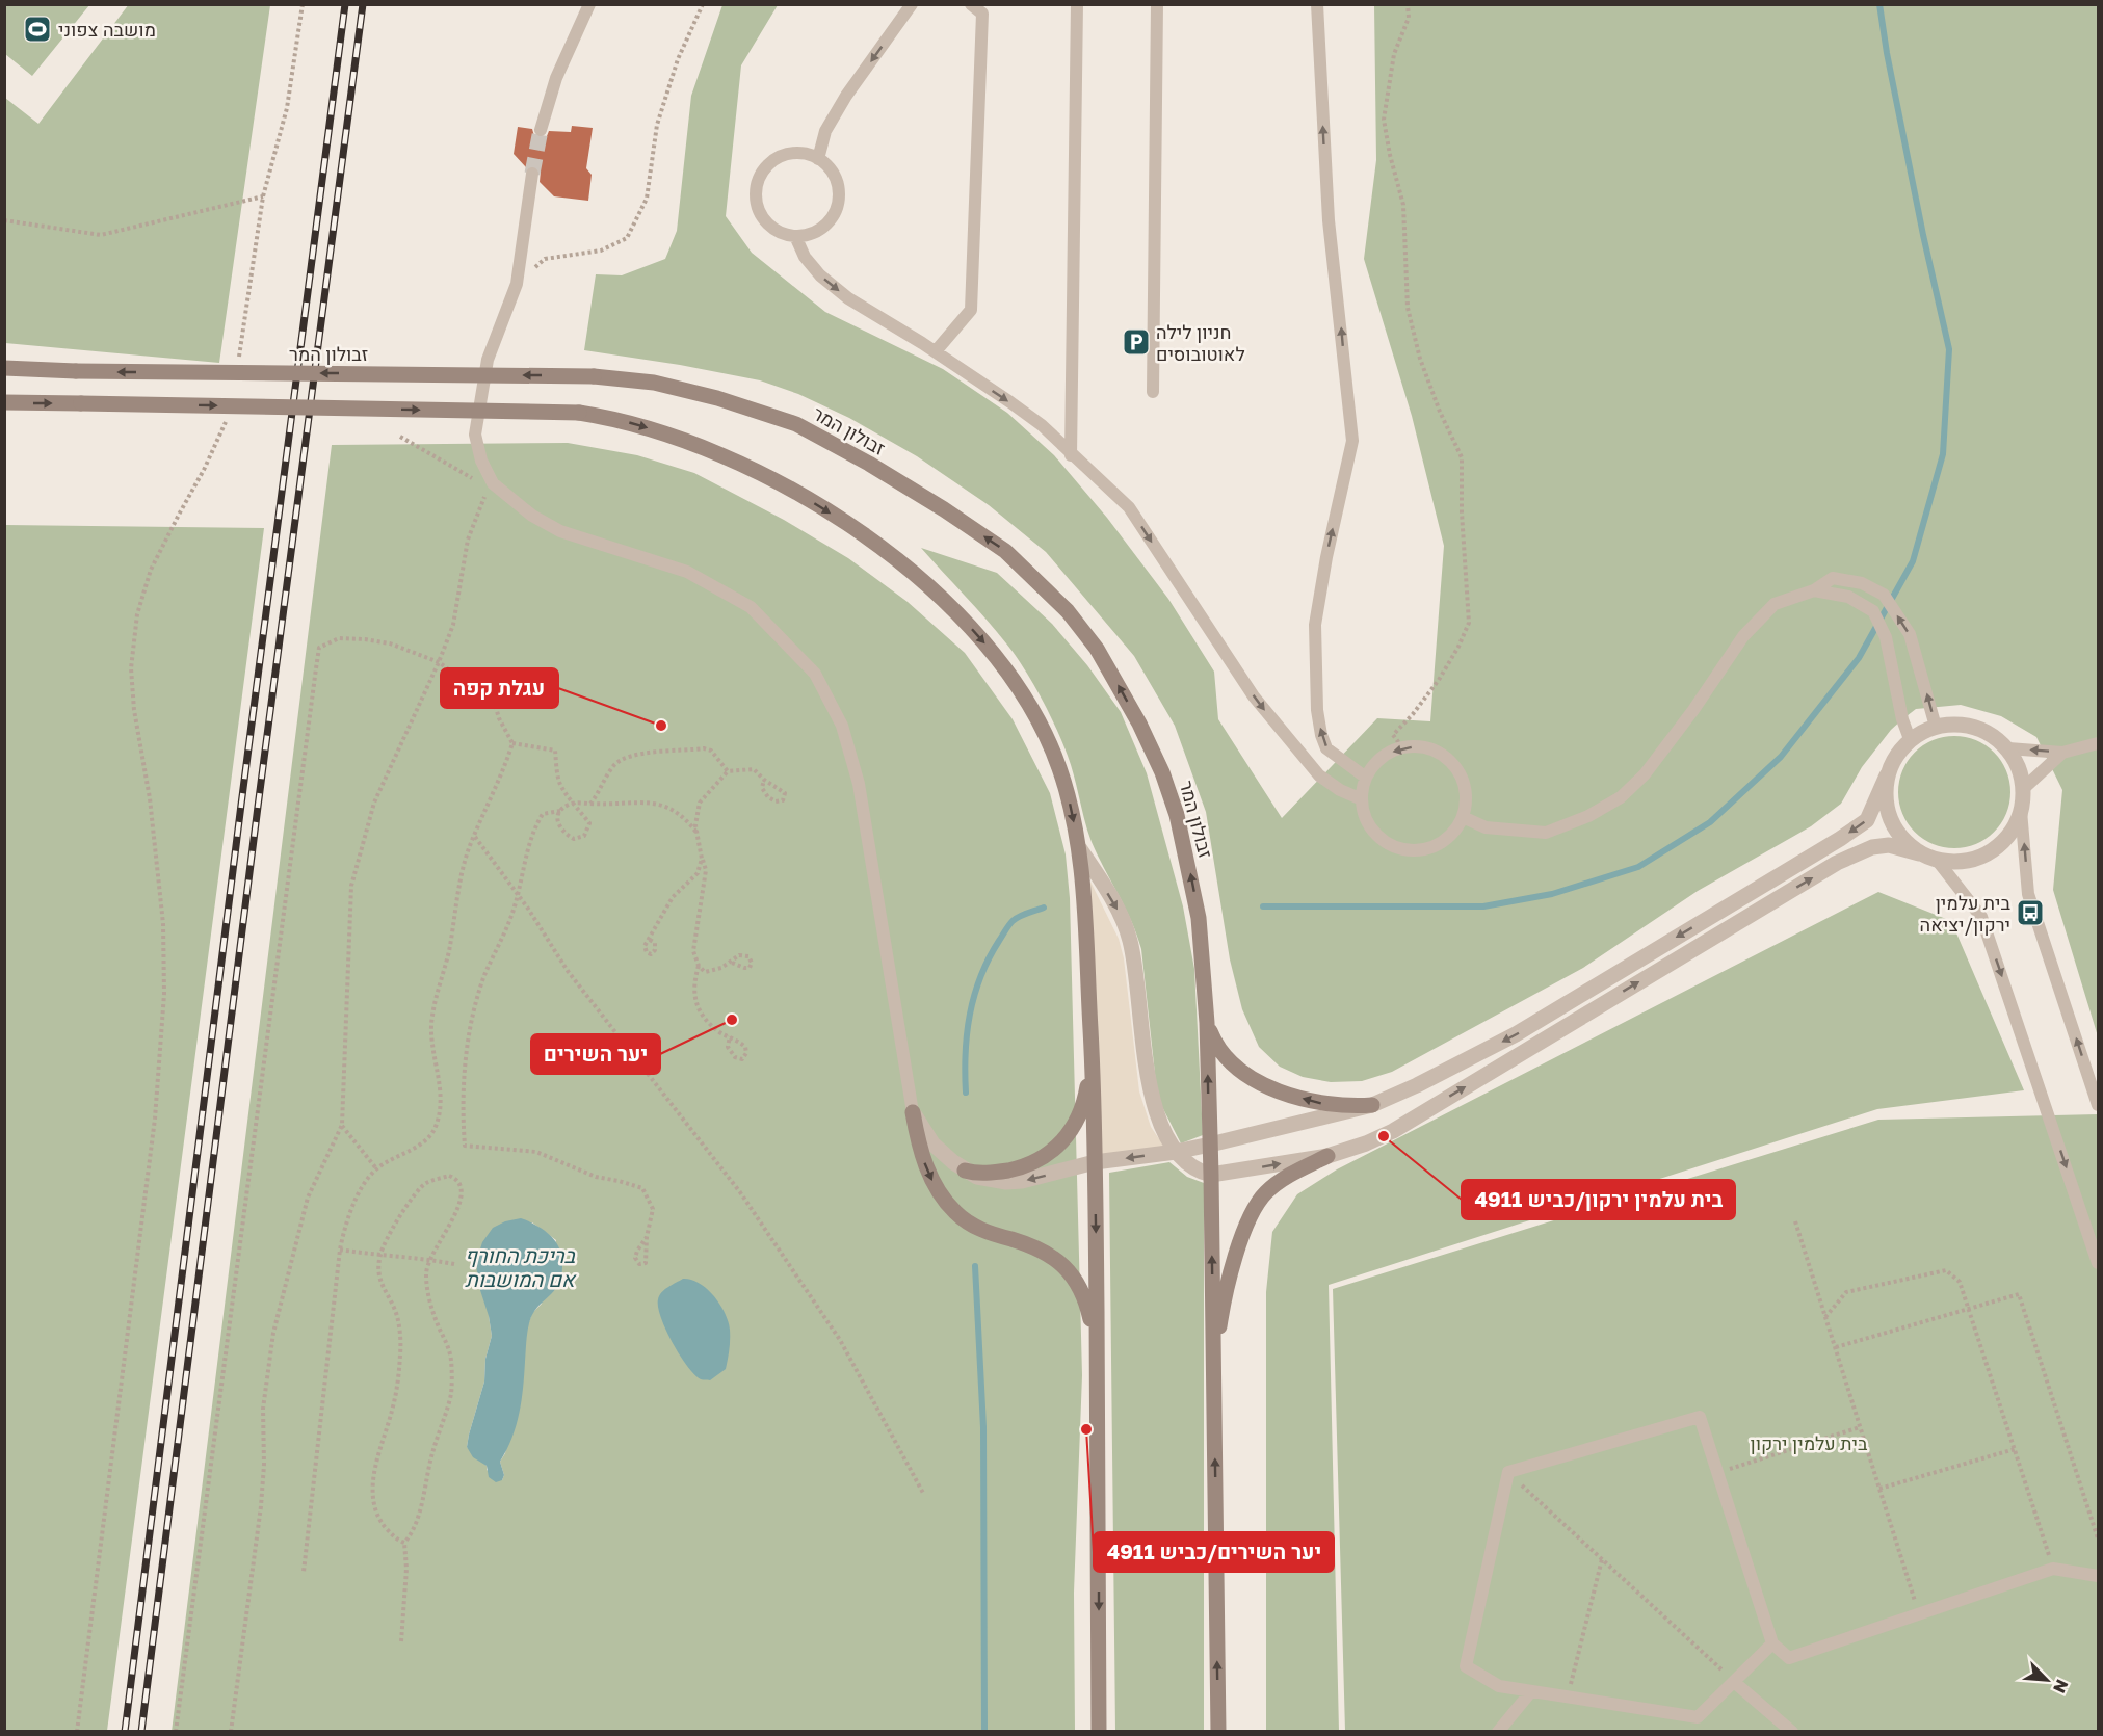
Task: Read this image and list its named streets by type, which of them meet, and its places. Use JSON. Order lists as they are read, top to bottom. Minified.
{"streets":{"main road":["זבולון המר"]},"one_way":["זבולון המר"],"water":["בריכת החורף אם המושבות"],"parks":["בית עלמין ירקון"],"places":{"sports":["מושבה צפוני"],"parking":["חניון לילה לאוטובוסים"],"other":["עגלת קפה","יער השירים","בית עלמין ירקון/כביש 4911","יער השירים/כביש 4911"],"bus stop":["בית עלמין ירקון/יציאה"]},"north":"bottom right"}
